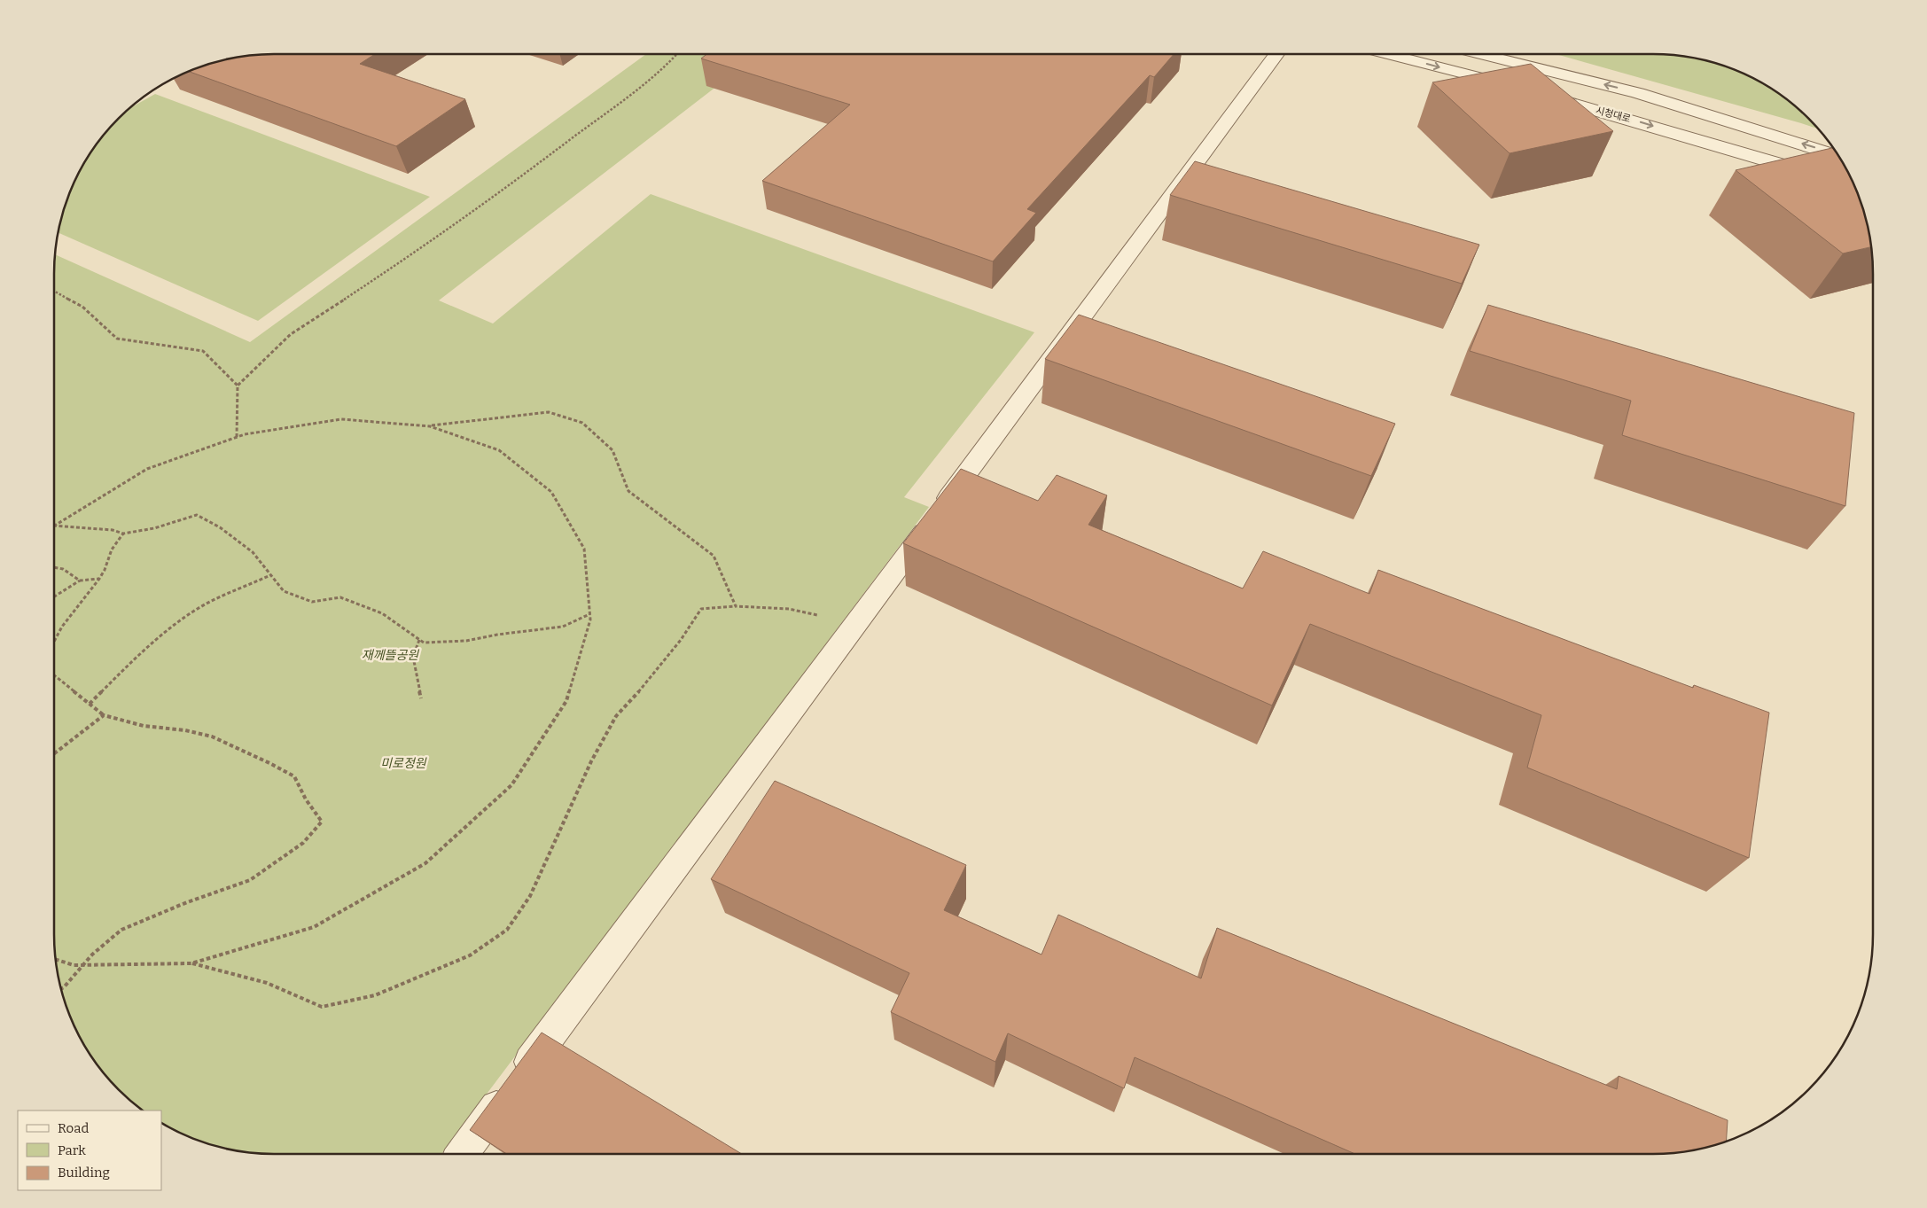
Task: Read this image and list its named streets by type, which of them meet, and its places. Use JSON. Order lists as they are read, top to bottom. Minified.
{"streets":{"street":["시청대로"]},"parks":["재께뜰공원","미로정원"],"legend":["Road","Park","Building"]}
